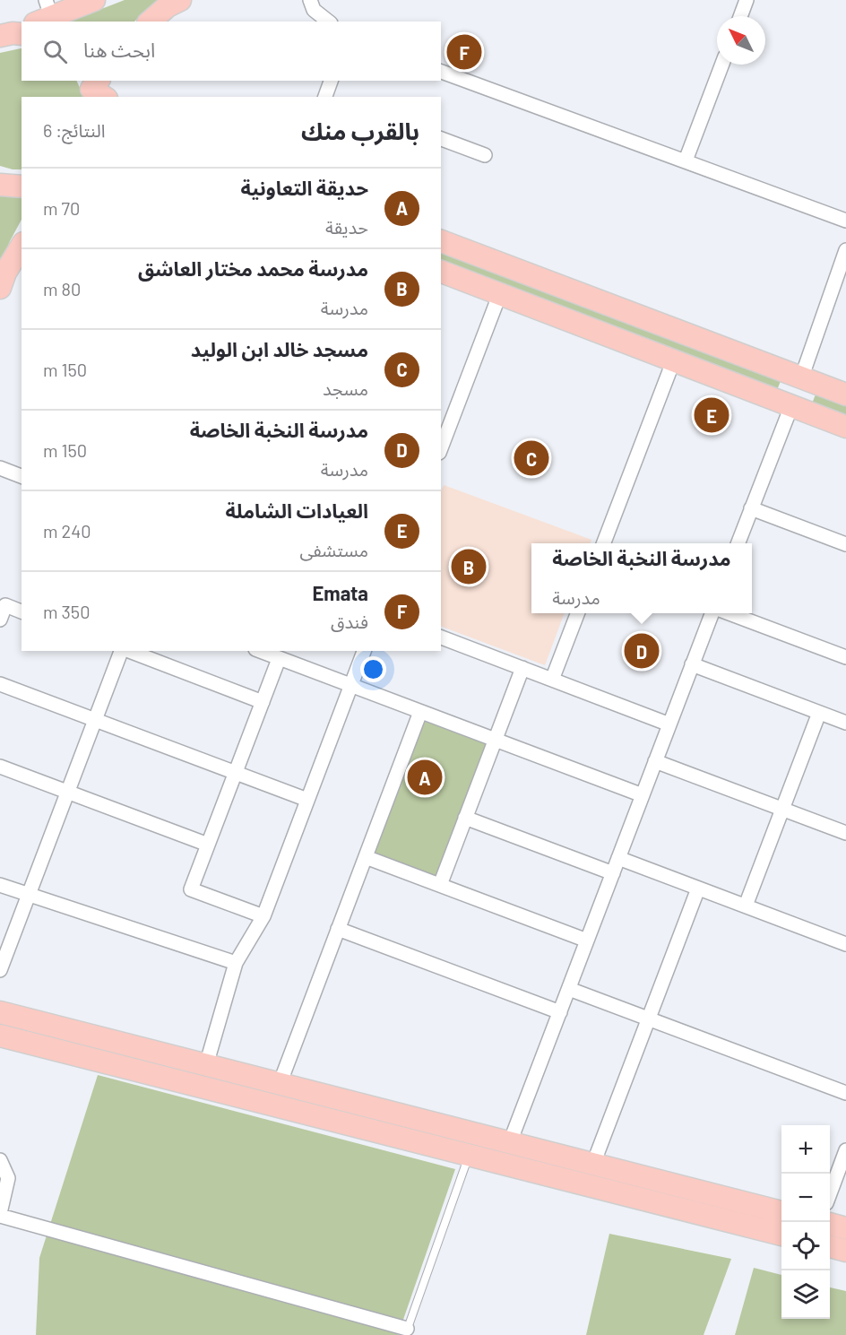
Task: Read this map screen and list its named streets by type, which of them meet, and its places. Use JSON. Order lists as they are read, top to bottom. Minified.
{"north":"top left","page":{"search":"ابحث هنا","pins":["F","E","C","B","D","A"],"heading":["بالقرب منك","النتائج: 6"],"list":[{"mark":"A","name":"حديقة التعاونية","note":"حديقة","value":"70 m"},{"mark":"B","name":"مدرسة محمد مختار العاشق","note":"مدرسة","value":"80 m"},{"mark":"C","name":"مسجد خالد ابن الوليد","note":"مسجد","value":"150 m"},{"mark":"D","name":"مدرسة النخبة الخاصة","note":"مدرسة","value":"150 m"},{"mark":"E","name":"العيادات الشاملة","note":"مستشفى","value":"240 m"},{"mark":"F","name":"Emata","note":"فندق","value":"350 m"}],"popup":["مدرسة النخبة الخاصة","مدرسة"],"map_buttons":["+","−"]}}
